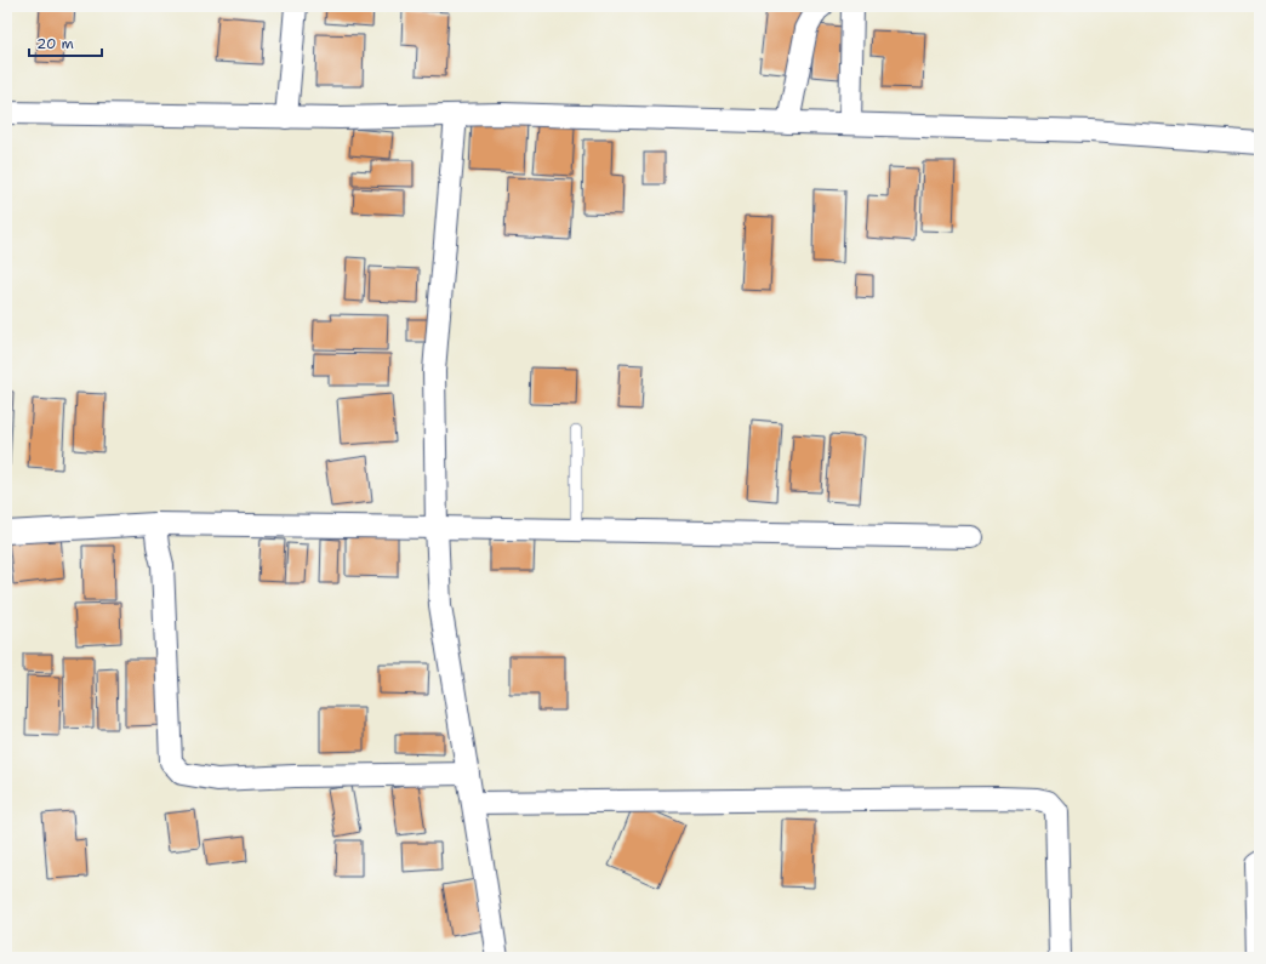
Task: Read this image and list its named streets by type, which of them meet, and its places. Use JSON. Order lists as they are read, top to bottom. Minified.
{"scale_bar":"20 m"}
